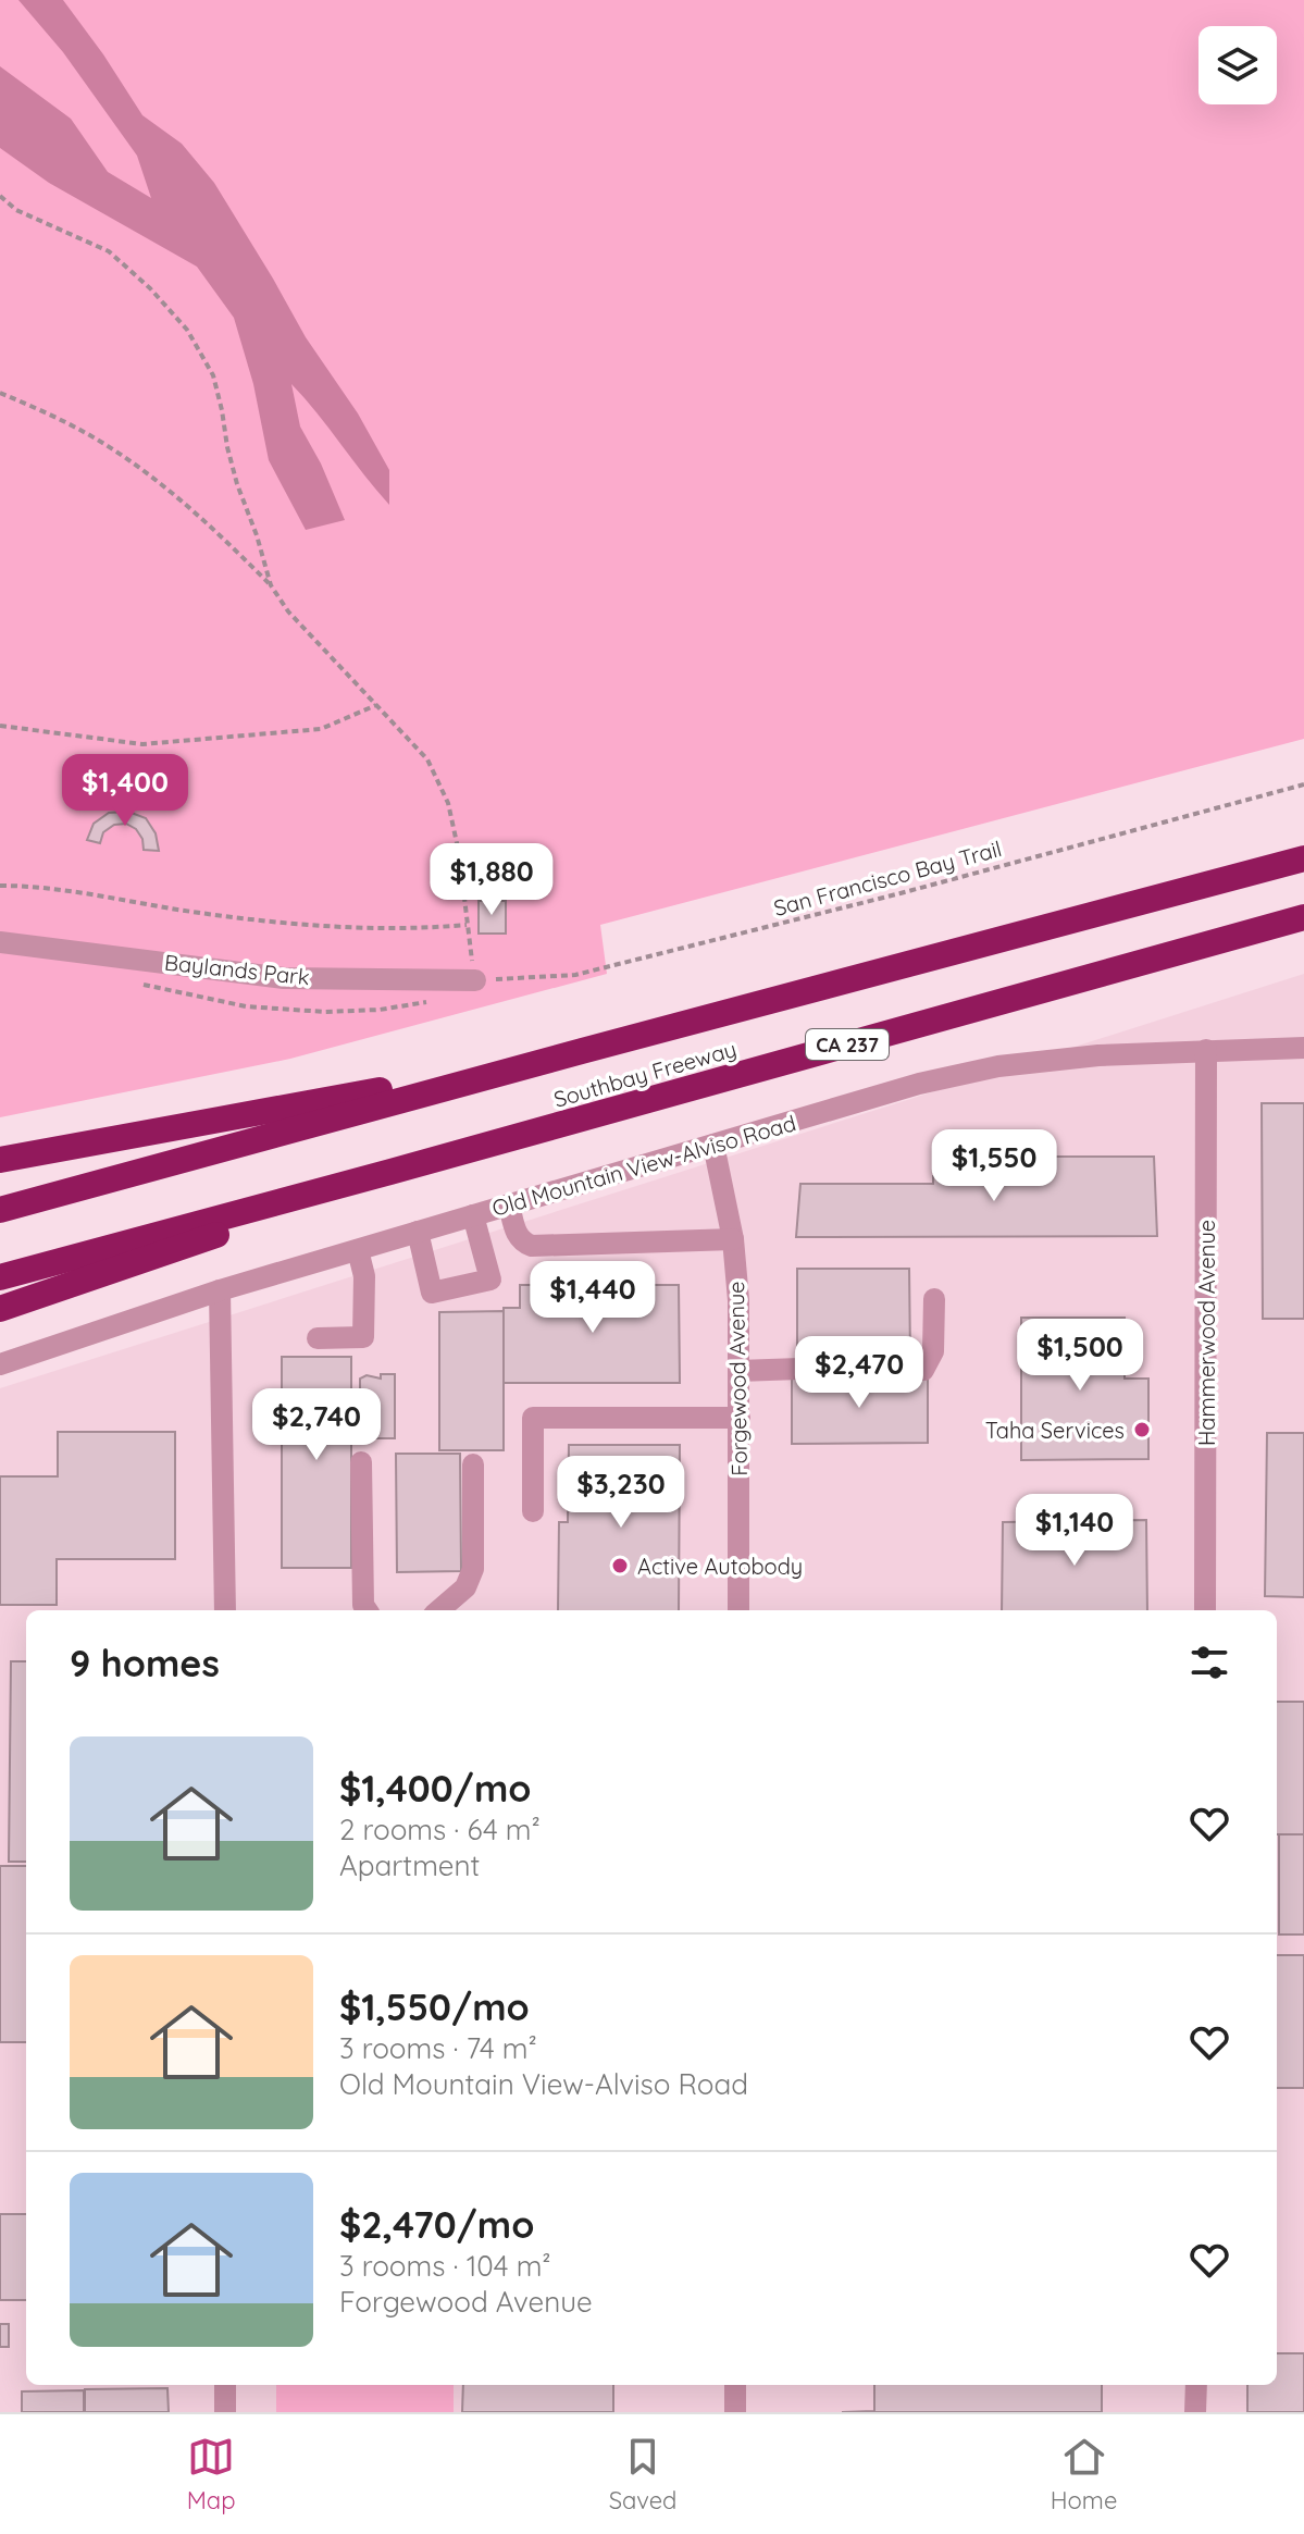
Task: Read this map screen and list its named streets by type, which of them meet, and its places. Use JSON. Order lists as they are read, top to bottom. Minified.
{"streets":{"highway":["CA 237","Southbay Freeway"],"street":["Baylands Park","Old Mountain View-Alviso Road","Hammerwood Avenue","Forgewood Avenue"],"path":["San Francisco Bay Trail"]},"crossings":[["San Francisco Bay Trail","Baylands Park"],["Old Mountain View-Alviso Road","Hammerwood Avenue"],["Old Mountain View-Alviso Road","Forgewood Avenue"]],"places":["Taha Services","Active Autobody"],"page":{"price":["$1,400","$1,880","$1,550","$1,440","$1,500","$2,470","$2,740","$3,230","$1,140"],"heading":"9 homes","list":[{"name":"$1,400/mo","note":"2 rooms · 64 m² · Apartment"},{"name":"$1,550/mo","note":"3 rooms · 74 m² · Old Mountain View-Alviso Road"},{"name":"$2,470/mo","note":"3 rooms · 104 m² · Forgewood Avenue"}],"tabs":["Map","Saved","Home"]}}
